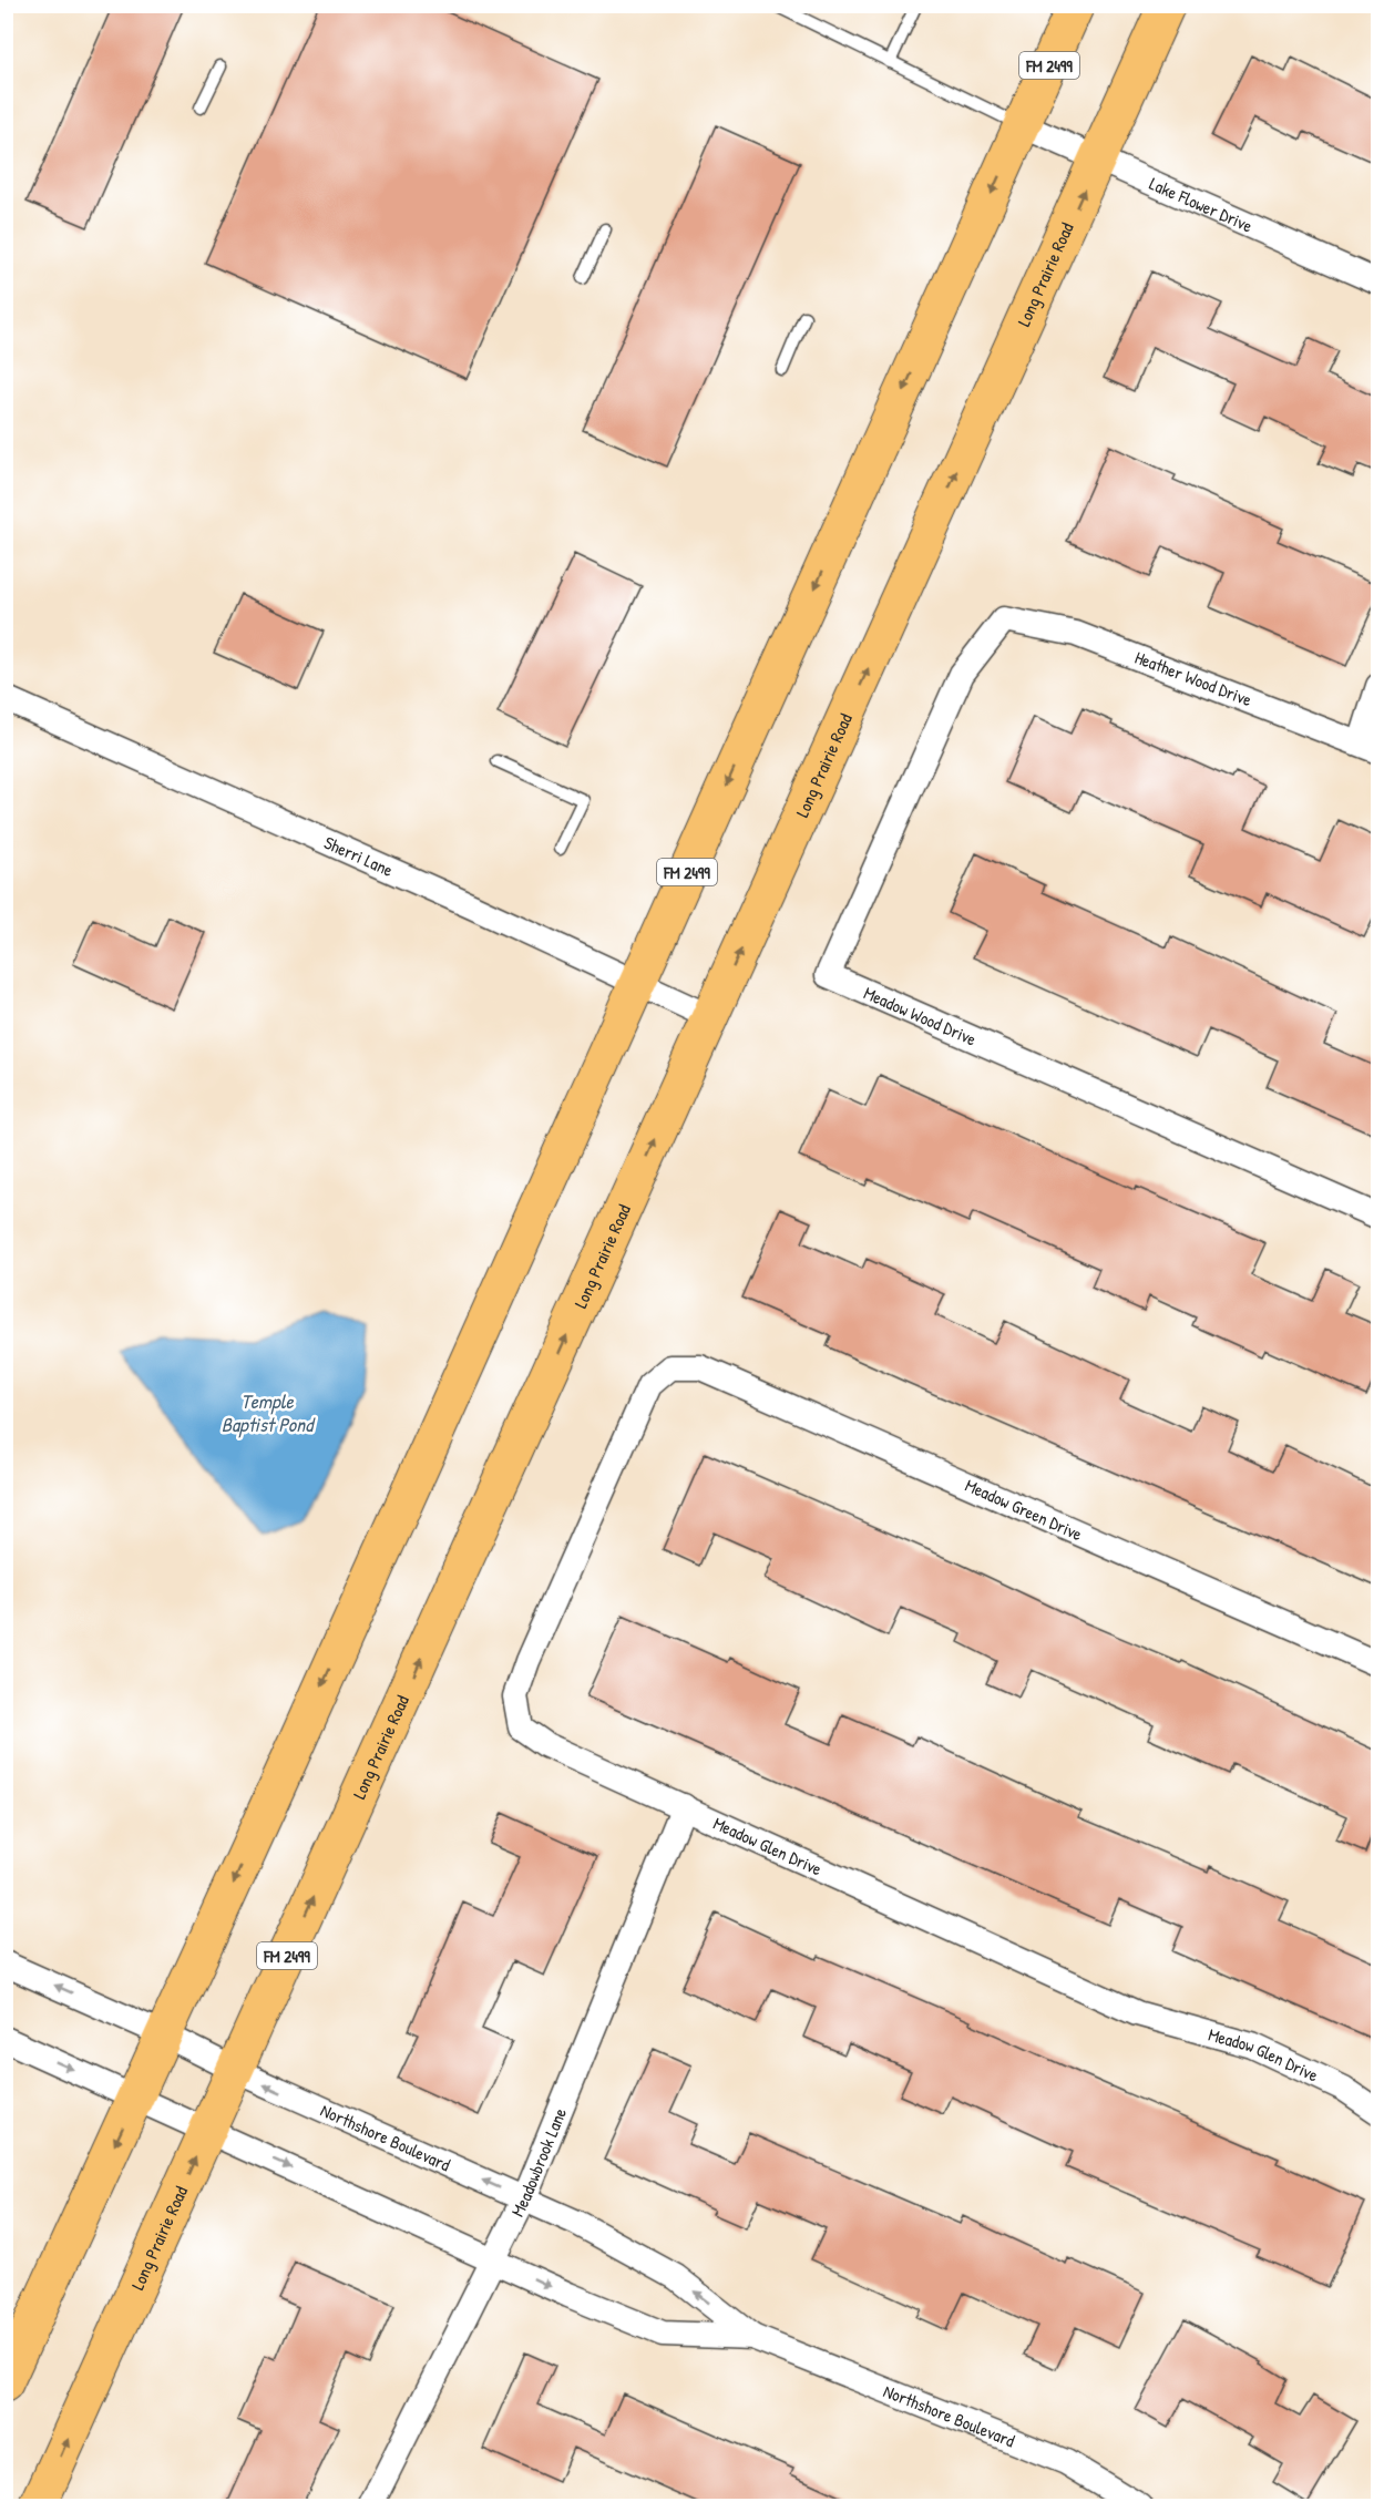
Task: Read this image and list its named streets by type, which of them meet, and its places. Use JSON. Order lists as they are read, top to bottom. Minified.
{"streets":{"main road":["FM 2499","Long Prairie Road"],"street":["Lake Flower Drive","Heather Wood Drive","Sherri Lane","Meadow Wood Drive","Meadow Green Drive","Meadow Glen Drive","Northshore Boulevard","Meadowbrook Lane"]},"crossings":[["FM 2499","Lake Flower Drive"],["FM 2499","Sherri Lane"],["FM 2499","Northshore Boulevard"],["Lake Flower Drive","Long Prairie Road"],["Long Prairie Road","Sherri Lane"],["Long Prairie Road","Northshore Boulevard"],["Heather Wood Drive","Meadow Wood Drive"],["Meadow Green Drive","Meadow Glen Drive"],["Meadow Glen Drive","Meadowbrook Lane"],["Northshore Boulevard","Meadowbrook Lane"]],"water":["Temple Baptist Pond"]}
